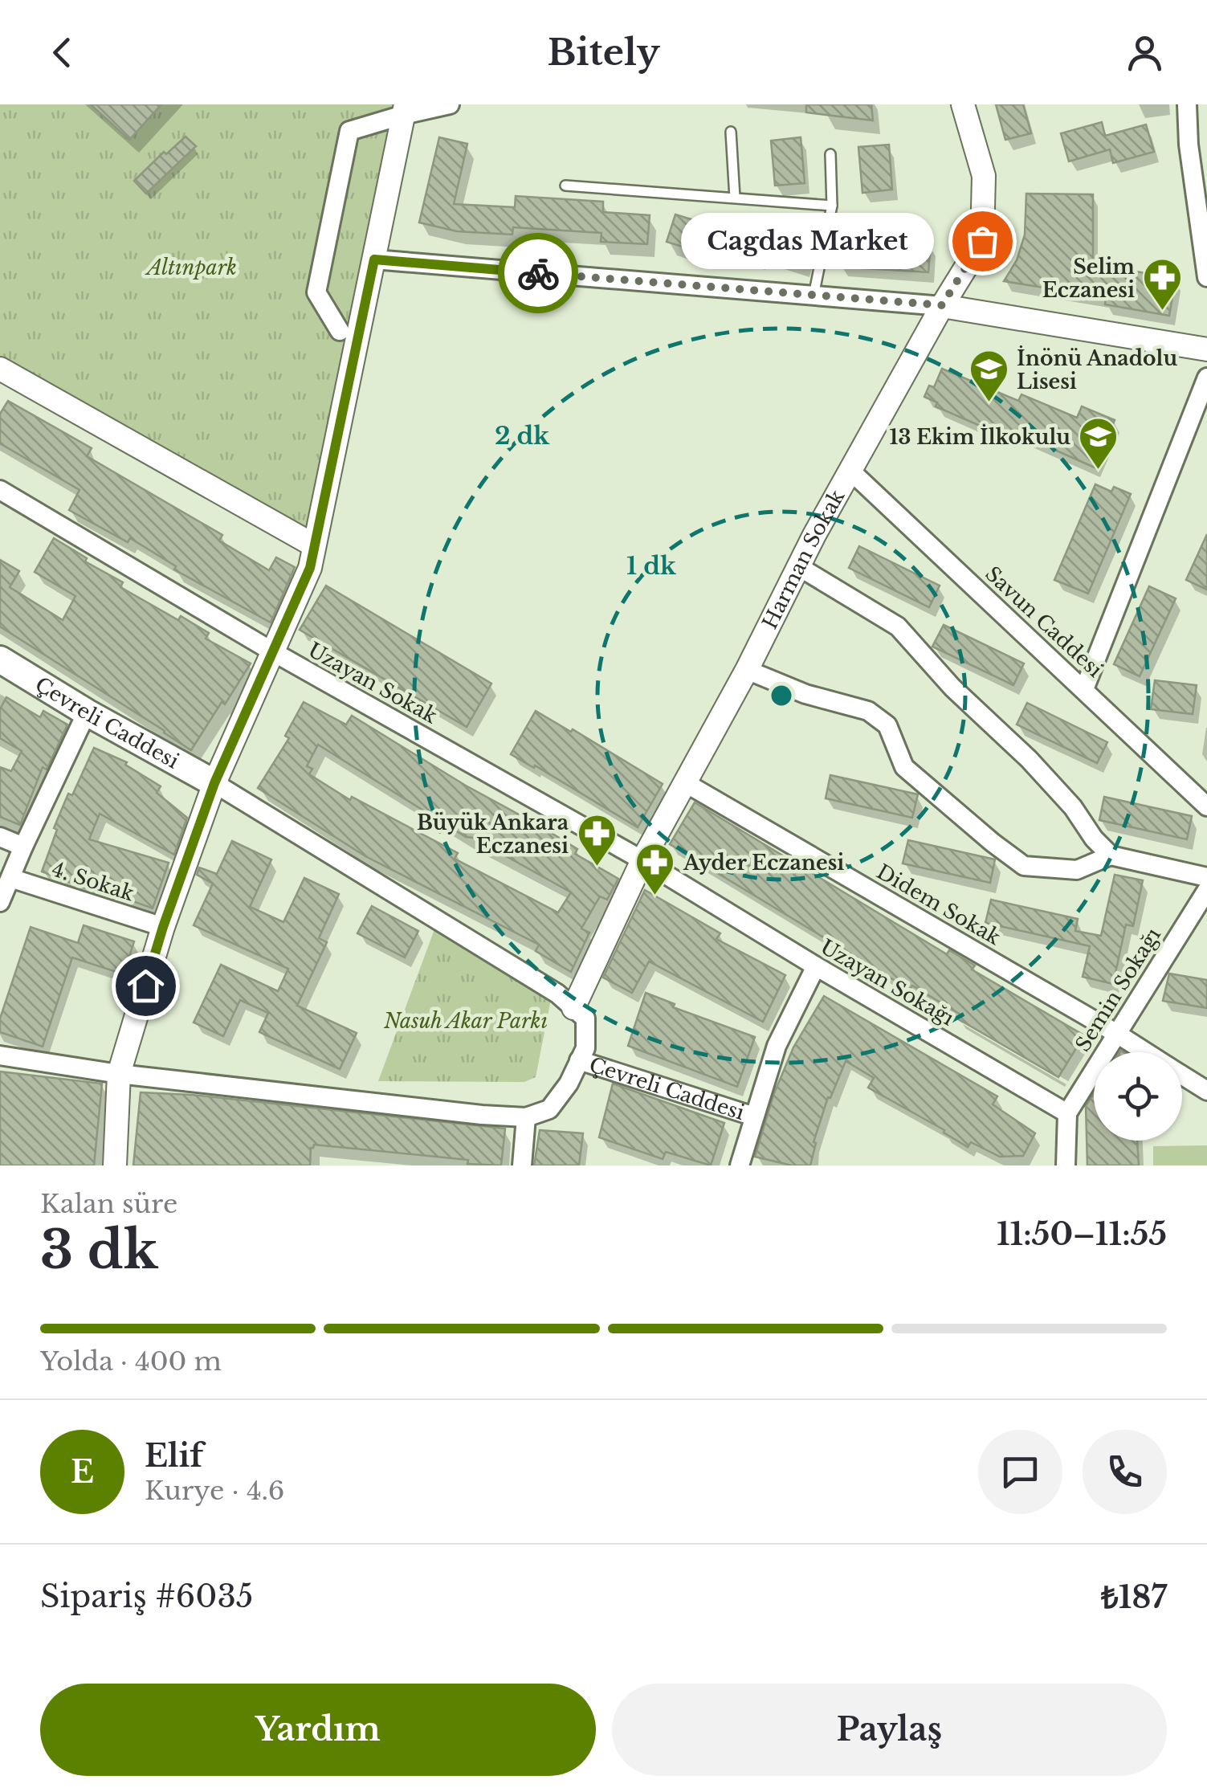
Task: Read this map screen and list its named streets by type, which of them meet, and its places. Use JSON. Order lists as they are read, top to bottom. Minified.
{"streets":{"main road":["Çevreli Caddesi"],"street":["Harman Sokak","Savun Caddesi","Uzayan Sokak","4. Sokak","Didem Sokak","Uzayan Sokağı","Semin Sokağı"]},"crossings":[["Harman Sokak","Savun Caddesi"],["Harman Sokak","Uzayan Sokak"],["Harman Sokak","Didem Sokak"],["Harman Sokak","Uzayan Sokağı"],["Uzayan Sokak","Uzayan Sokağı"],["Didem Sokak","Semin Sokağı"],["Uzayan Sokağı","Semin Sokağı"]],"parks":["Altınpark","Nasuh Akar Parkı"],"places":{"other":["Cagdas Market"],"pharmacy":["Selim Eczanesi","Büyük Ankara Eczanesi","Ayder Eczanesi"],"school or university":["İnönü Anadolu Lisesi","13 Ekim İlkokulu"]},"page":{"header":"Bitely","bubble":"Cagdas Market","heading":["3 dk","Kalan süre","11:50–11:55"],"panel":["Elif","Kurye · 4.6","Sipariş #6035","₺187"],"bar":"Yolda · 400 m","round":"E","buttons":["Yardım","Paylaş"]},"rings":["2 dk","1 dk"]}
